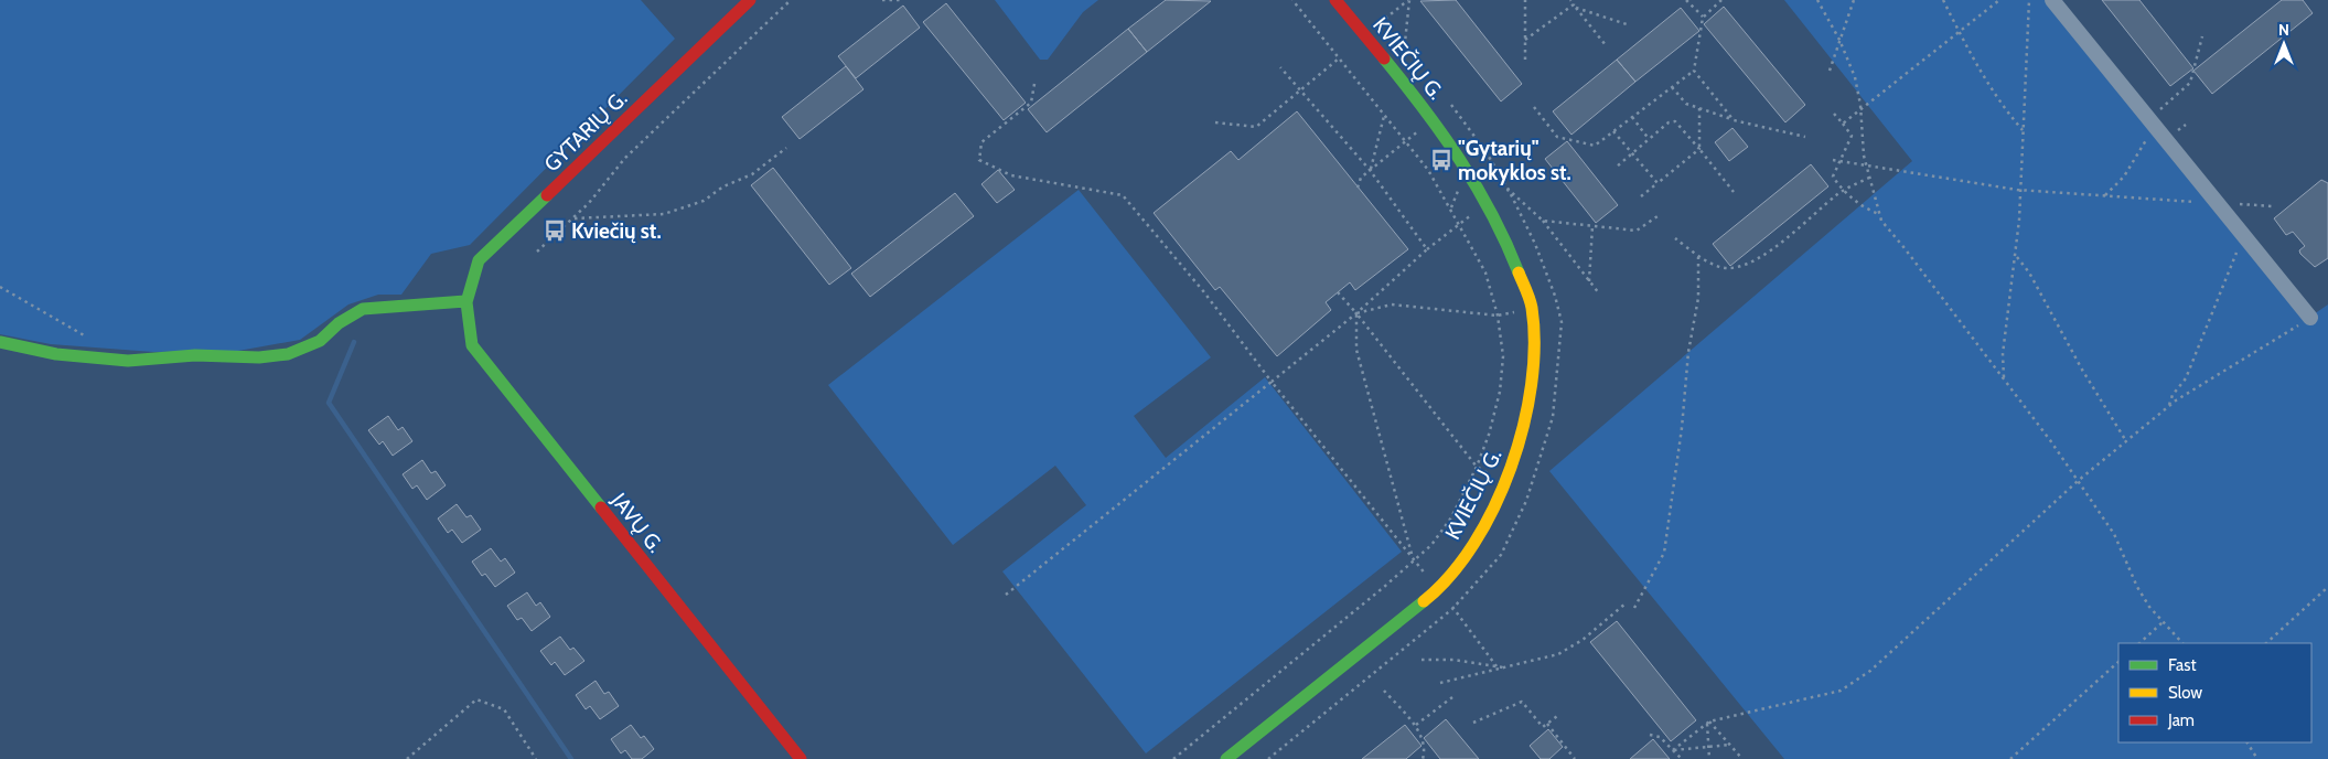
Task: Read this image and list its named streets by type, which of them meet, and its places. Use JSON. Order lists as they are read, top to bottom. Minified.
{"streets":{"street":["KVIEČIŲ G.","GYTARIŲ G.","JAVŲ G."]},"crossings":[["GYTARIŲ G.","JAVŲ G."]],"places":{"bus stop":["\"Gytarių\" mokyklos st.","Kviečių st."]},"legend":["Fast","Slow","Jam"],"north":"top"}
